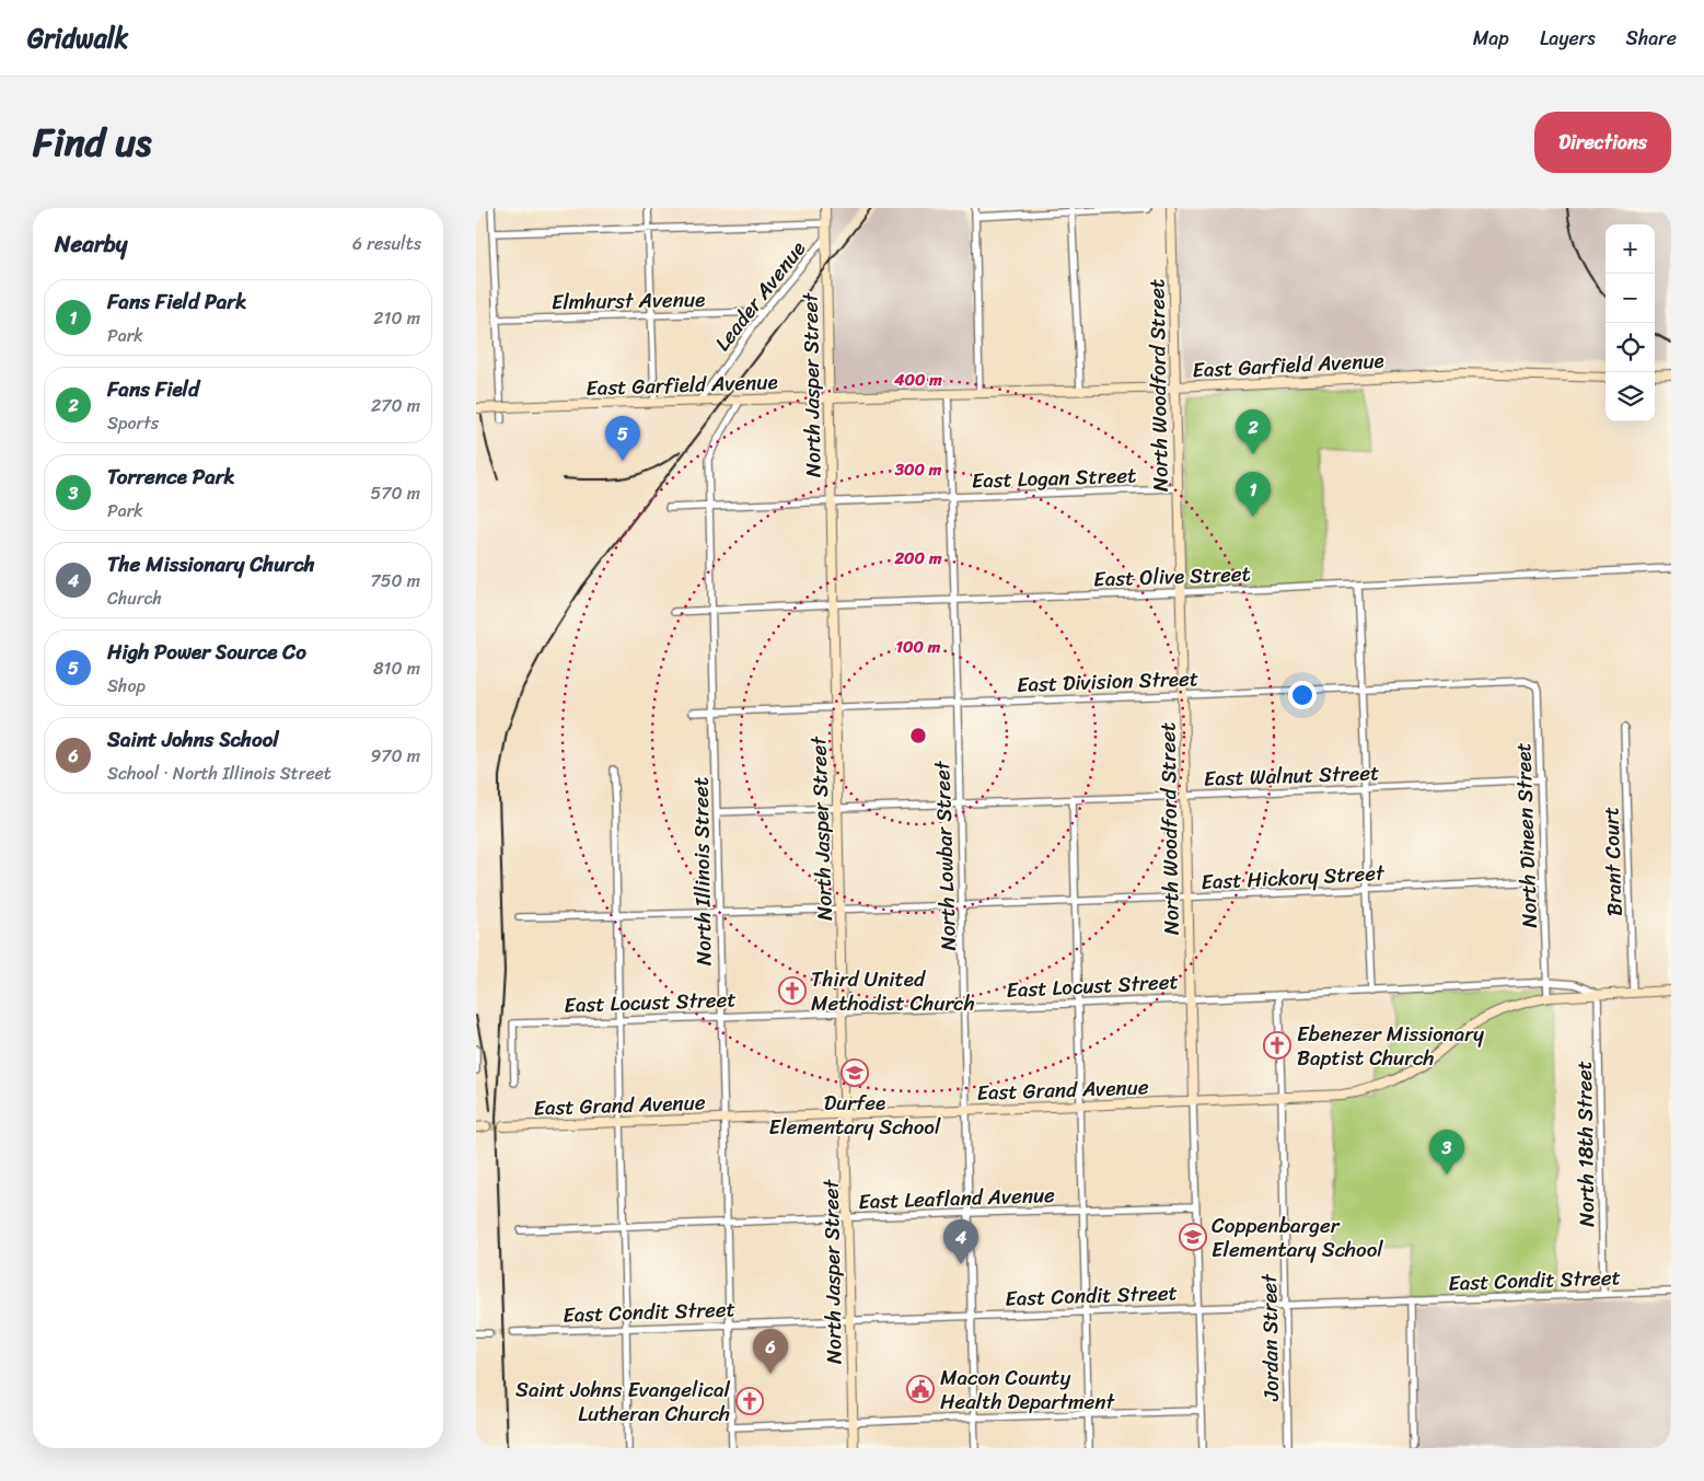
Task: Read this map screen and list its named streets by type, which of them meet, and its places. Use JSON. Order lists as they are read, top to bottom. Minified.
{"streets":{"street":["Leader Avenue","Elmhurst Avenue","East Garfield Avenue","North Jasper Street","North Woodford Street","East Logan Street","East Olive Street","East Division Street","East Walnut Street","North Dineen Street","North Lowbar Street","Brant Court","North Illinois Street","East Hickory Street","East Locust Street","East Grand Avenue","North 18th Street","East Leafland Avenue","East Condit Street","Jordan Street"]},"crossings":[["Leader Avenue","Elmhurst Avenue"],["Leader Avenue","East Garfield Avenue"],["Leader Avenue","North Jasper Street"],["East Garfield Avenue","North Jasper Street"],["East Garfield Avenue","North Woodford Street"],["East Garfield Avenue","North Lowbar Street"],["East Garfield Avenue","North Illinois Street"],["North Jasper Street","East Logan Street"],["North Jasper Street","East Olive Street"],["North Jasper Street","East Division Street"],["North Jasper Street","East Walnut Street"],["North Jasper Street","East Hickory Street"],["North Jasper Street","East Locust Street"],["North Jasper Street","East Grand Avenue"],["North Jasper Street","East Leafland Avenue"],["North Jasper Street","East Condit Street"],["North Woodford Street","East Logan Street"],["North Woodford Street","East Olive Street"],["North Woodford Street","East Division Street"],["North Woodford Street","East Walnut Street"],["North Woodford Street","East Hickory Street"],["North Woodford Street","East Locust Street"],["North Woodford Street","East Grand Avenue"],["North Woodford Street","East Leafland Avenue"],["North Woodford Street","East Condit Street"],["East Logan Street","North Lowbar Street"],["East Logan Street","North Illinois Street"],["East Olive Street","North Lowbar Street"],["East Olive Street","North Illinois Street"],["East Division Street","North Dineen Street"],["East Division Street","North Lowbar Street"],["East Division Street","North Illinois Street"],["East Walnut Street","North Dineen Street"],["East Walnut Street","North Lowbar Street"],["East Walnut Street","North Illinois Street"],["North Dineen Street","East Hickory Street"],["North Dineen Street","East Locust Street"],["North Dineen Street","East Grand Avenue"],["North Lowbar Street","East Hickory Street"],["North Lowbar Street","East Locust Street"],["North Lowbar Street","East Grand Avenue"],["North Lowbar Street","East Leafland Avenue"],["North Lowbar Street","East Condit Street"],["Brant Court","East Locust Street"],["North Illinois Street","East Hickory Street"],["North Illinois Street","East Locust Street"],["North Illinois Street","East Grand Avenue"],["North Illinois Street","East Leafland Avenue"],["North Illinois Street","East Condit Street"],["East Locust Street","East Grand Avenue"],["East Locust Street","North 18th Street"],["East Locust Street","Jordan Street"],["East Grand Avenue","North 18th Street"],["East Grand Avenue","Jordan Street"],["North 18th Street","East Condit Street"],["East Condit Street","Jordan Street"]],"places":{"church":["Third United Methodist Church","Ebenezer Missionary Baptist Church","Saint Johns Evangelical Lutheran Church"],"school or university":["Durfee Elementary School","Coppenbarger Elementary School"],"public building":["Macon County Health Department"]},"page":{"header":"Gridwalk","nav":["Map","Layers","Share"],"title":"Find us","buttons":"Directions","heading":["Nearby","6 results"],"map_buttons":["+","−"],"list":[{"mark":"1","name":"Fans Field Park","note":"Park","value":"210 m"},{"mark":"2","name":"Fans Field","note":"Sports","value":"270 m"},{"mark":"3","name":"Torrence Park","note":"Park","value":"570 m"},{"mark":"4","name":"The Missionary Church","note":"Church","value":"750 m"},{"mark":"5","name":"High Power Source Co","note":"Shop","value":"810 m"},{"mark":"6","name":"Saint Johns School","note":"School · North Illinois Street","value":"970 m"}],"pins":["2","5","1","3","4","6"]},"rings":["400 m","300 m","200 m","100 m"]}
